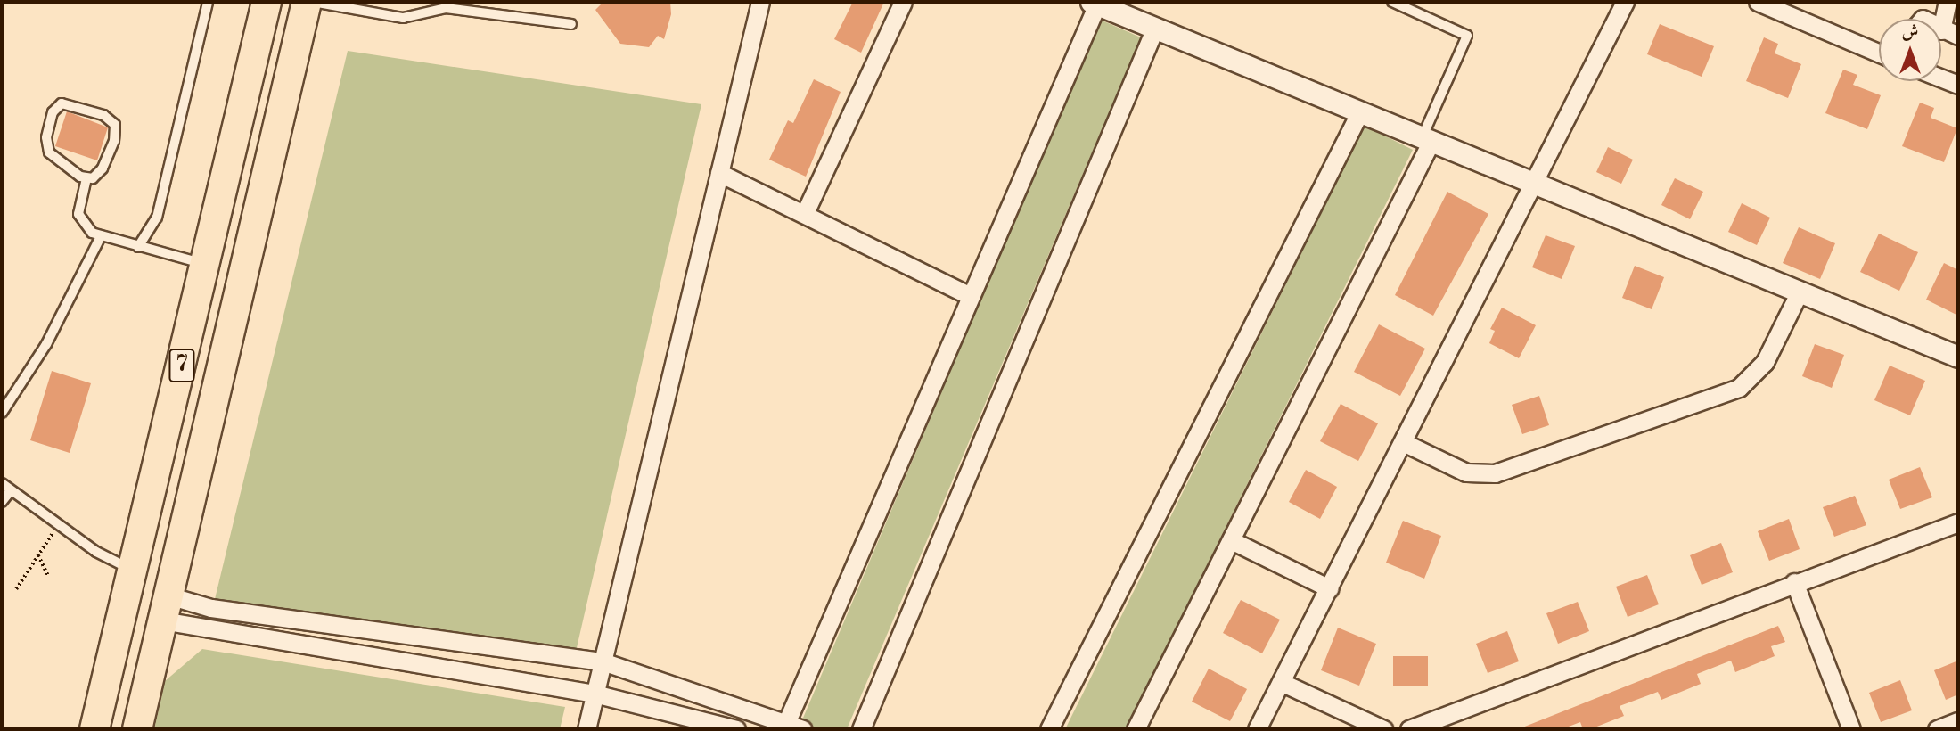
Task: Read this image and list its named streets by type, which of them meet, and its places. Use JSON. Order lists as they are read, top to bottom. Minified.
{"streets":{"highway":["7"]},"north":"top"}
